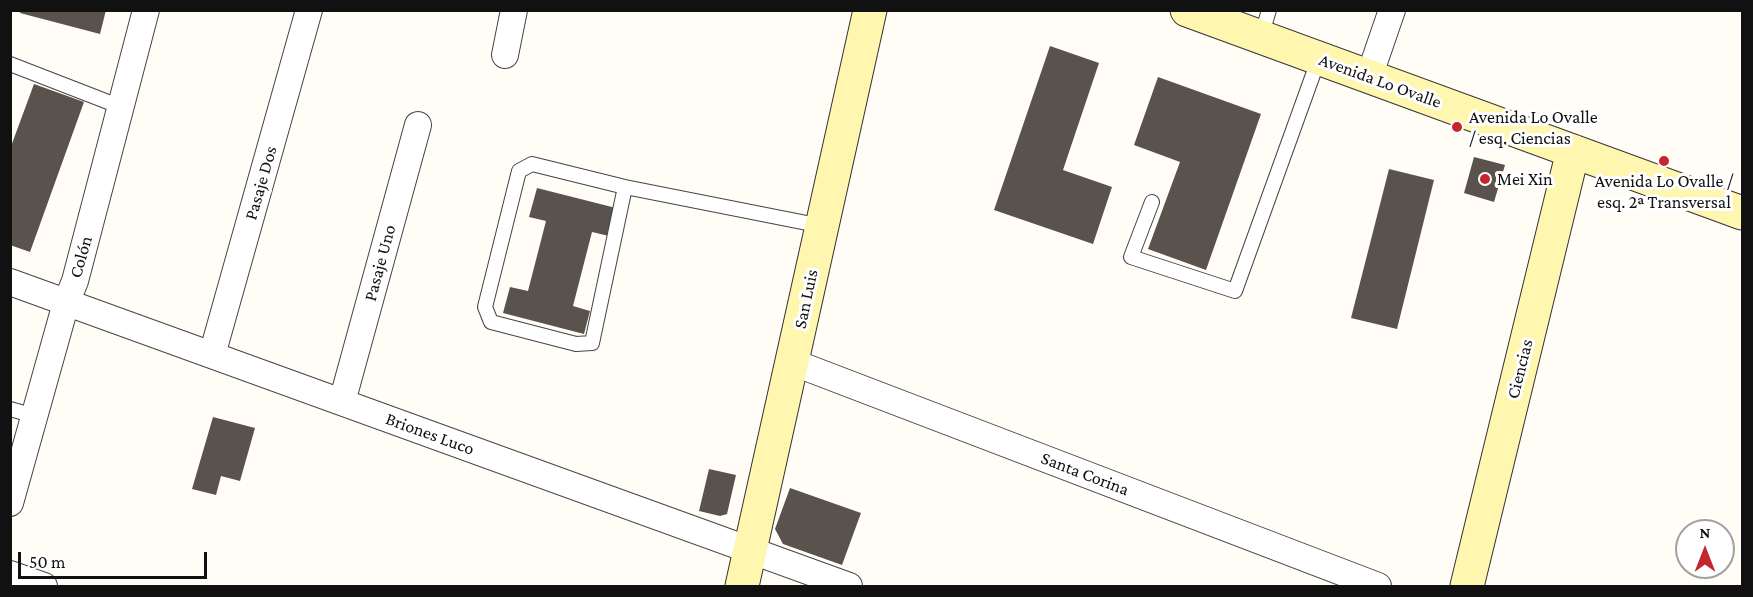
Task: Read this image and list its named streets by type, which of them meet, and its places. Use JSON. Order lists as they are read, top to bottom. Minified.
{"streets":{"street":["Avenida Lo Ovalle","Pasaje Dos","Colón","Pasaje Uno","San Luis","Ciencias","Briones Luco","Santa Corina"]},"crossings":[["Avenida Lo Ovalle","Ciencias"],["Pasaje Dos","Briones Luco"],["Colón","Briones Luco"],["Pasaje Uno","Briones Luco"],["San Luis","Briones Luco"],["San Luis","Santa Corina"]],"places":["Avenida Lo Ovalle / esq. Ciencias","Avenida Lo Ovalle / esq. 2ª Transversal","Mei Xin"],"scale_bar":"50 m","north":"top"}
